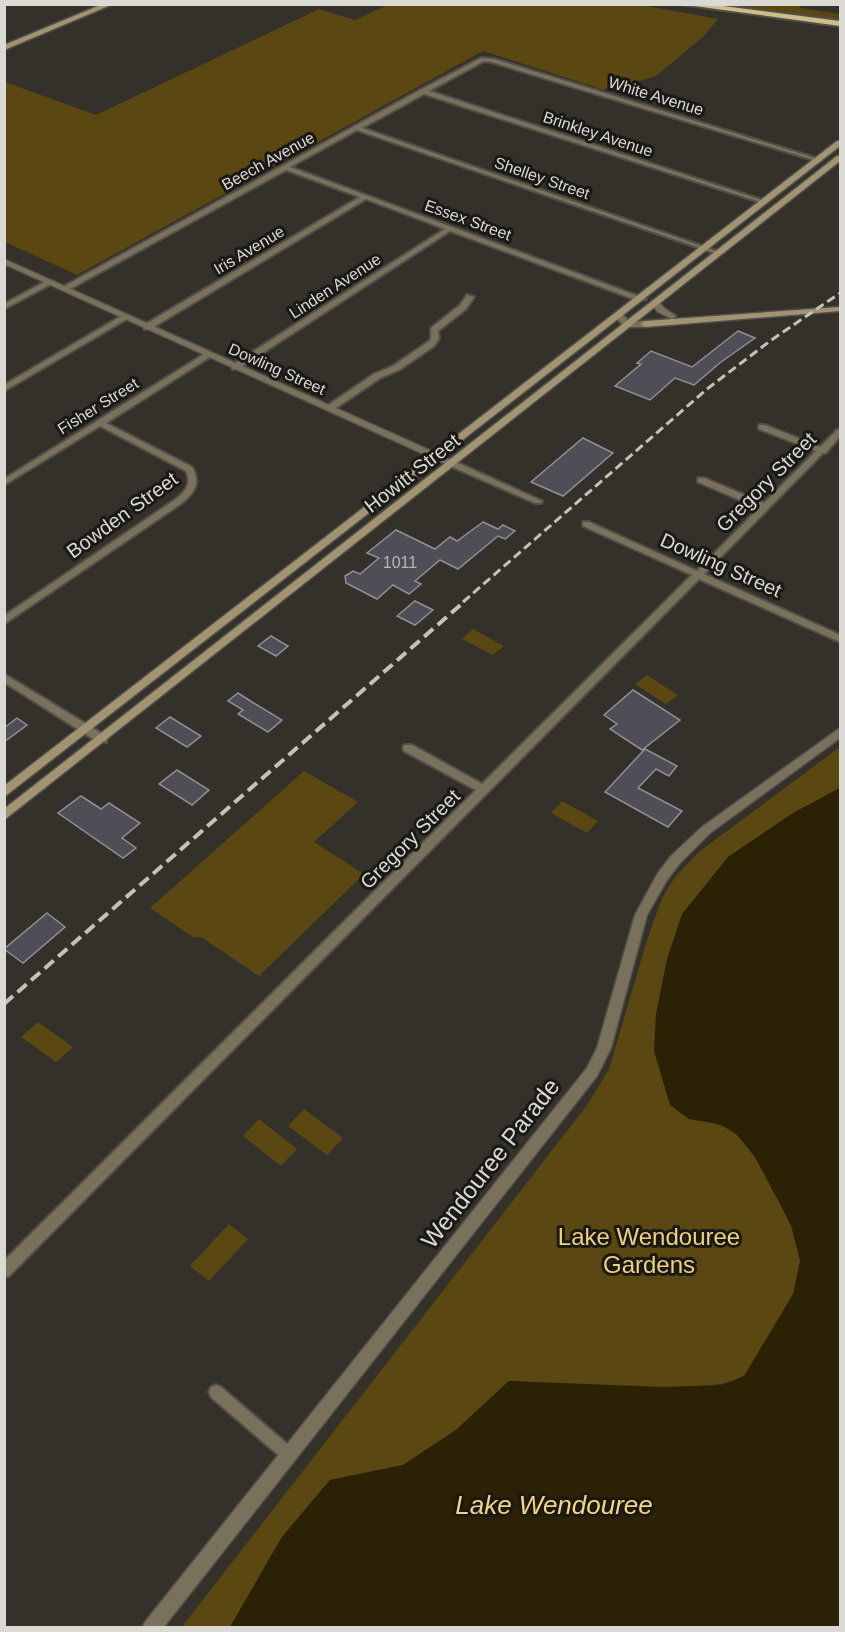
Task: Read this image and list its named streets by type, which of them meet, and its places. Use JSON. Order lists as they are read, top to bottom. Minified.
{"streets":{"main road":["Howitt Street"],"street":["White Avenue","Brinkley Avenue","Beech Avenue","Shelley Street","Essex Street","Iris Avenue","Linden Avenue","Dowling Street","Fisher Street","Gregory Street","Bowden Street","Wendouree Parade"]},"crossings":[["White Avenue","Beech Avenue"],["White Avenue","Howitt Street"],["Brinkley Avenue","Beech Avenue"],["Brinkley Avenue","Howitt Street"],["Beech Avenue","Shelley Street"],["Beech Avenue","Essex Street"],["Beech Avenue","Dowling Street"],["Shelley Street","Howitt Street"],["Essex Street","Iris Avenue"],["Essex Street","Linden Avenue"],["Essex Street","Howitt Street"],["Iris Avenue","Dowling Street"],["Linden Avenue","Dowling Street"],["Dowling Street","Fisher Street"],["Dowling Street","Howitt Street"],["Dowling Street","Gregory Street"],["Fisher Street","Bowden Street"]],"water":["Lake Wendouree"],"parks":["Lake Wendouree Gardens"],"house_numbers":["1011"]}
